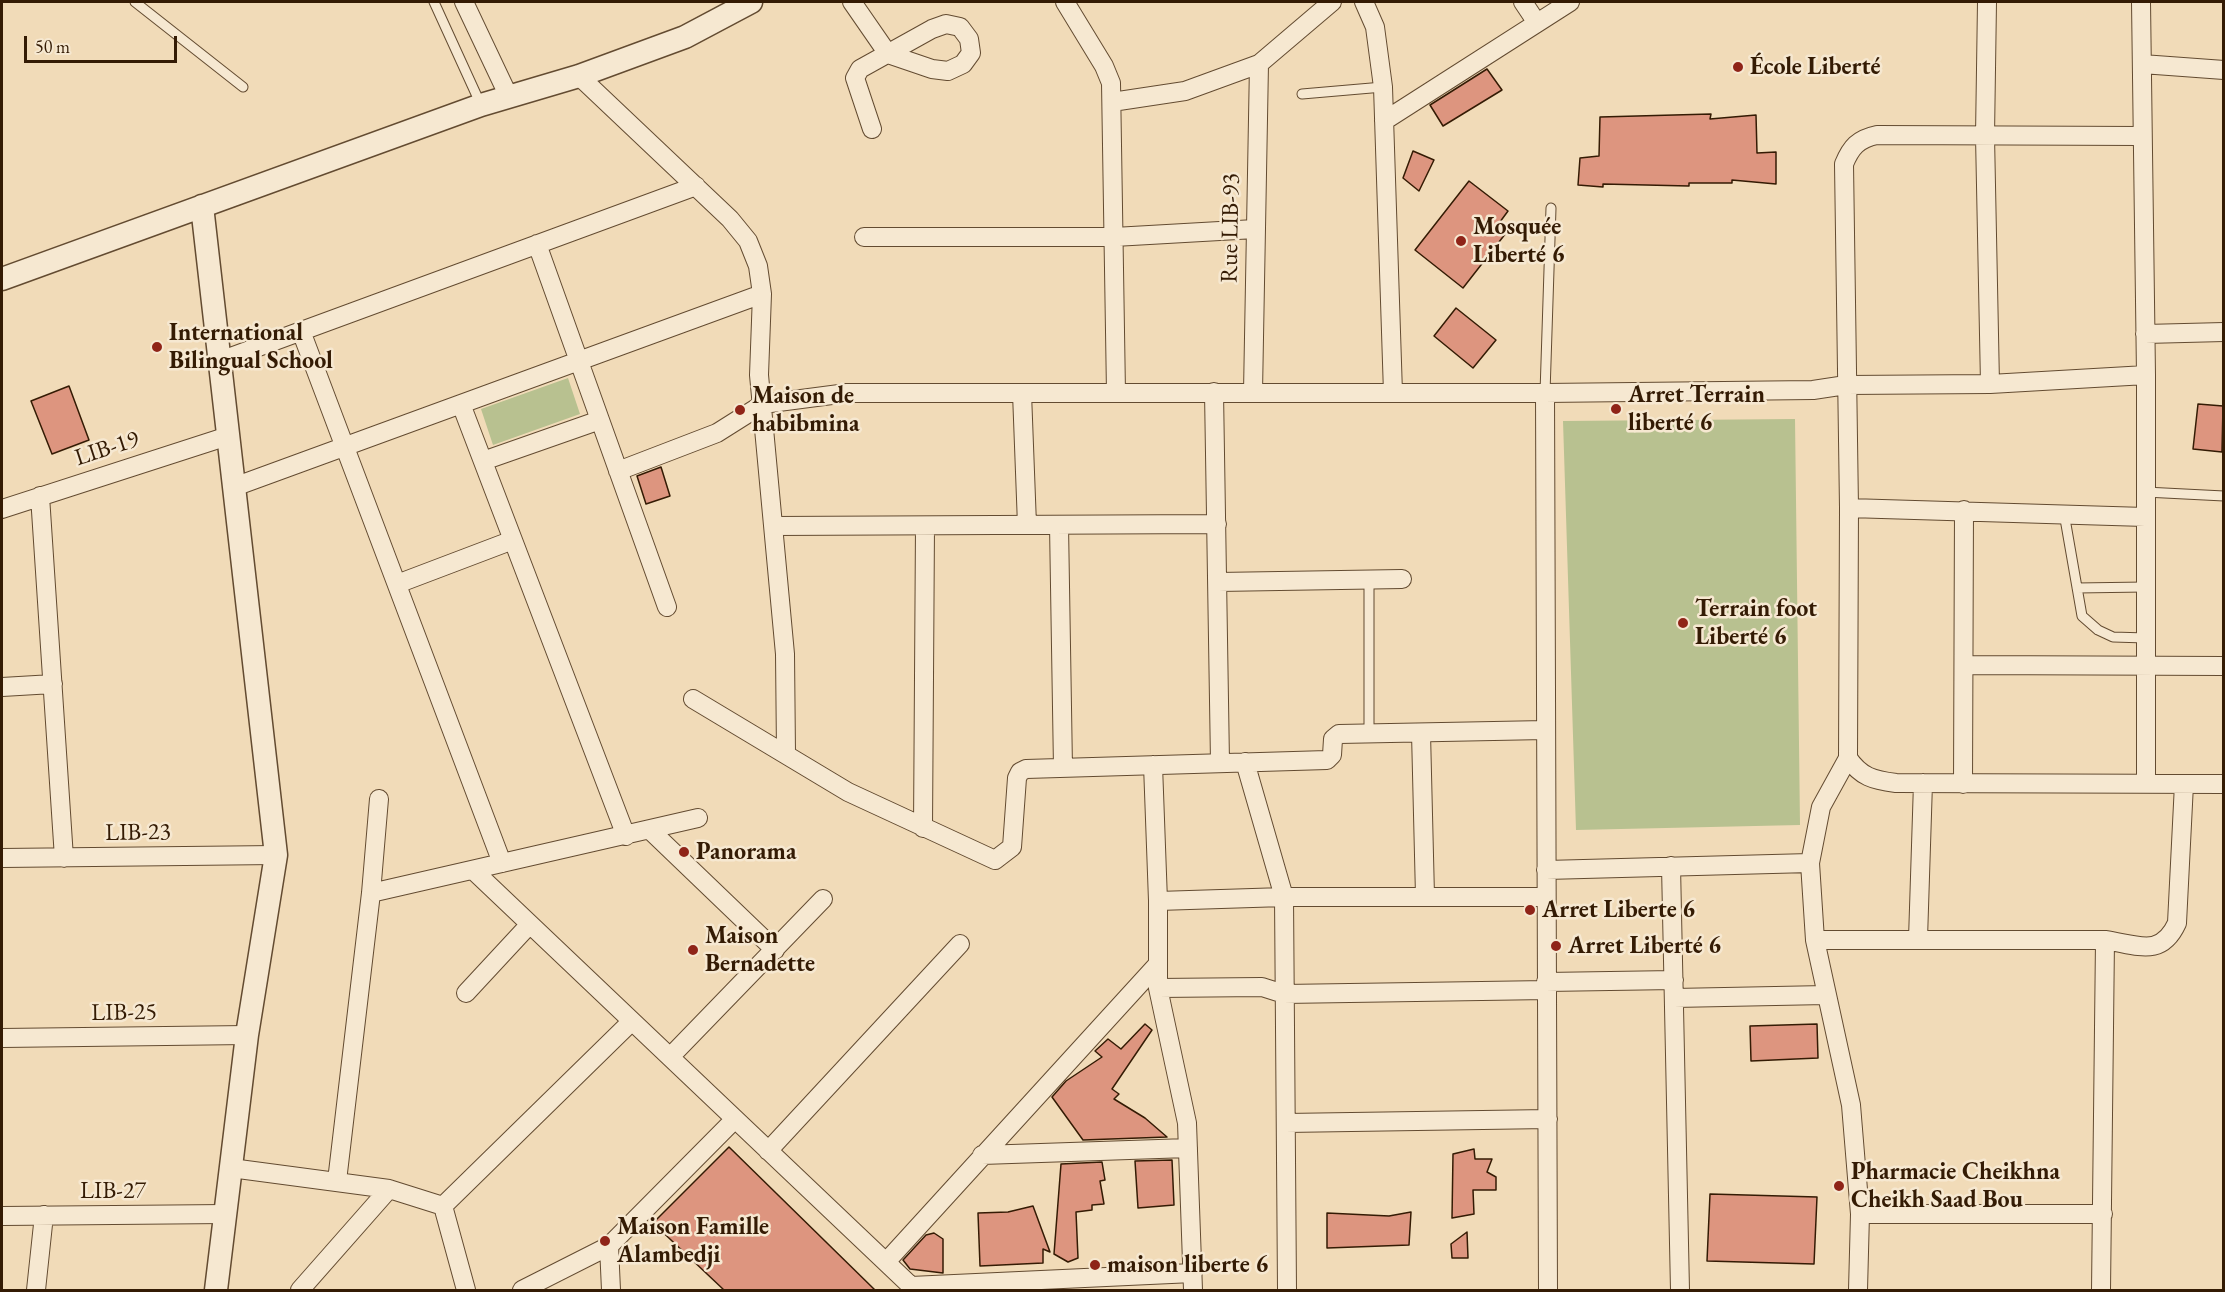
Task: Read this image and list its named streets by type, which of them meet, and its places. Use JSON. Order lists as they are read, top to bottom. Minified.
{"streets":{"street":["Rue LIB-93","LIB-19","LIB-23","LIB-25","LIB-27"]},"places":["École Liberté","Mosquée Liberté 6","International Bilingual School","Arret Terrain liberté 6","Maison de habibmina","Terrain foot Liberté 6","Panorama","Arret Liberte 6","Arret Liberté 6","Maison Bernadette","Pharmacie Cheikhna Cheikh Saad Bou","Maison Famille Alambedji","maison liberte 6"],"scale_bar":"50 m"}
